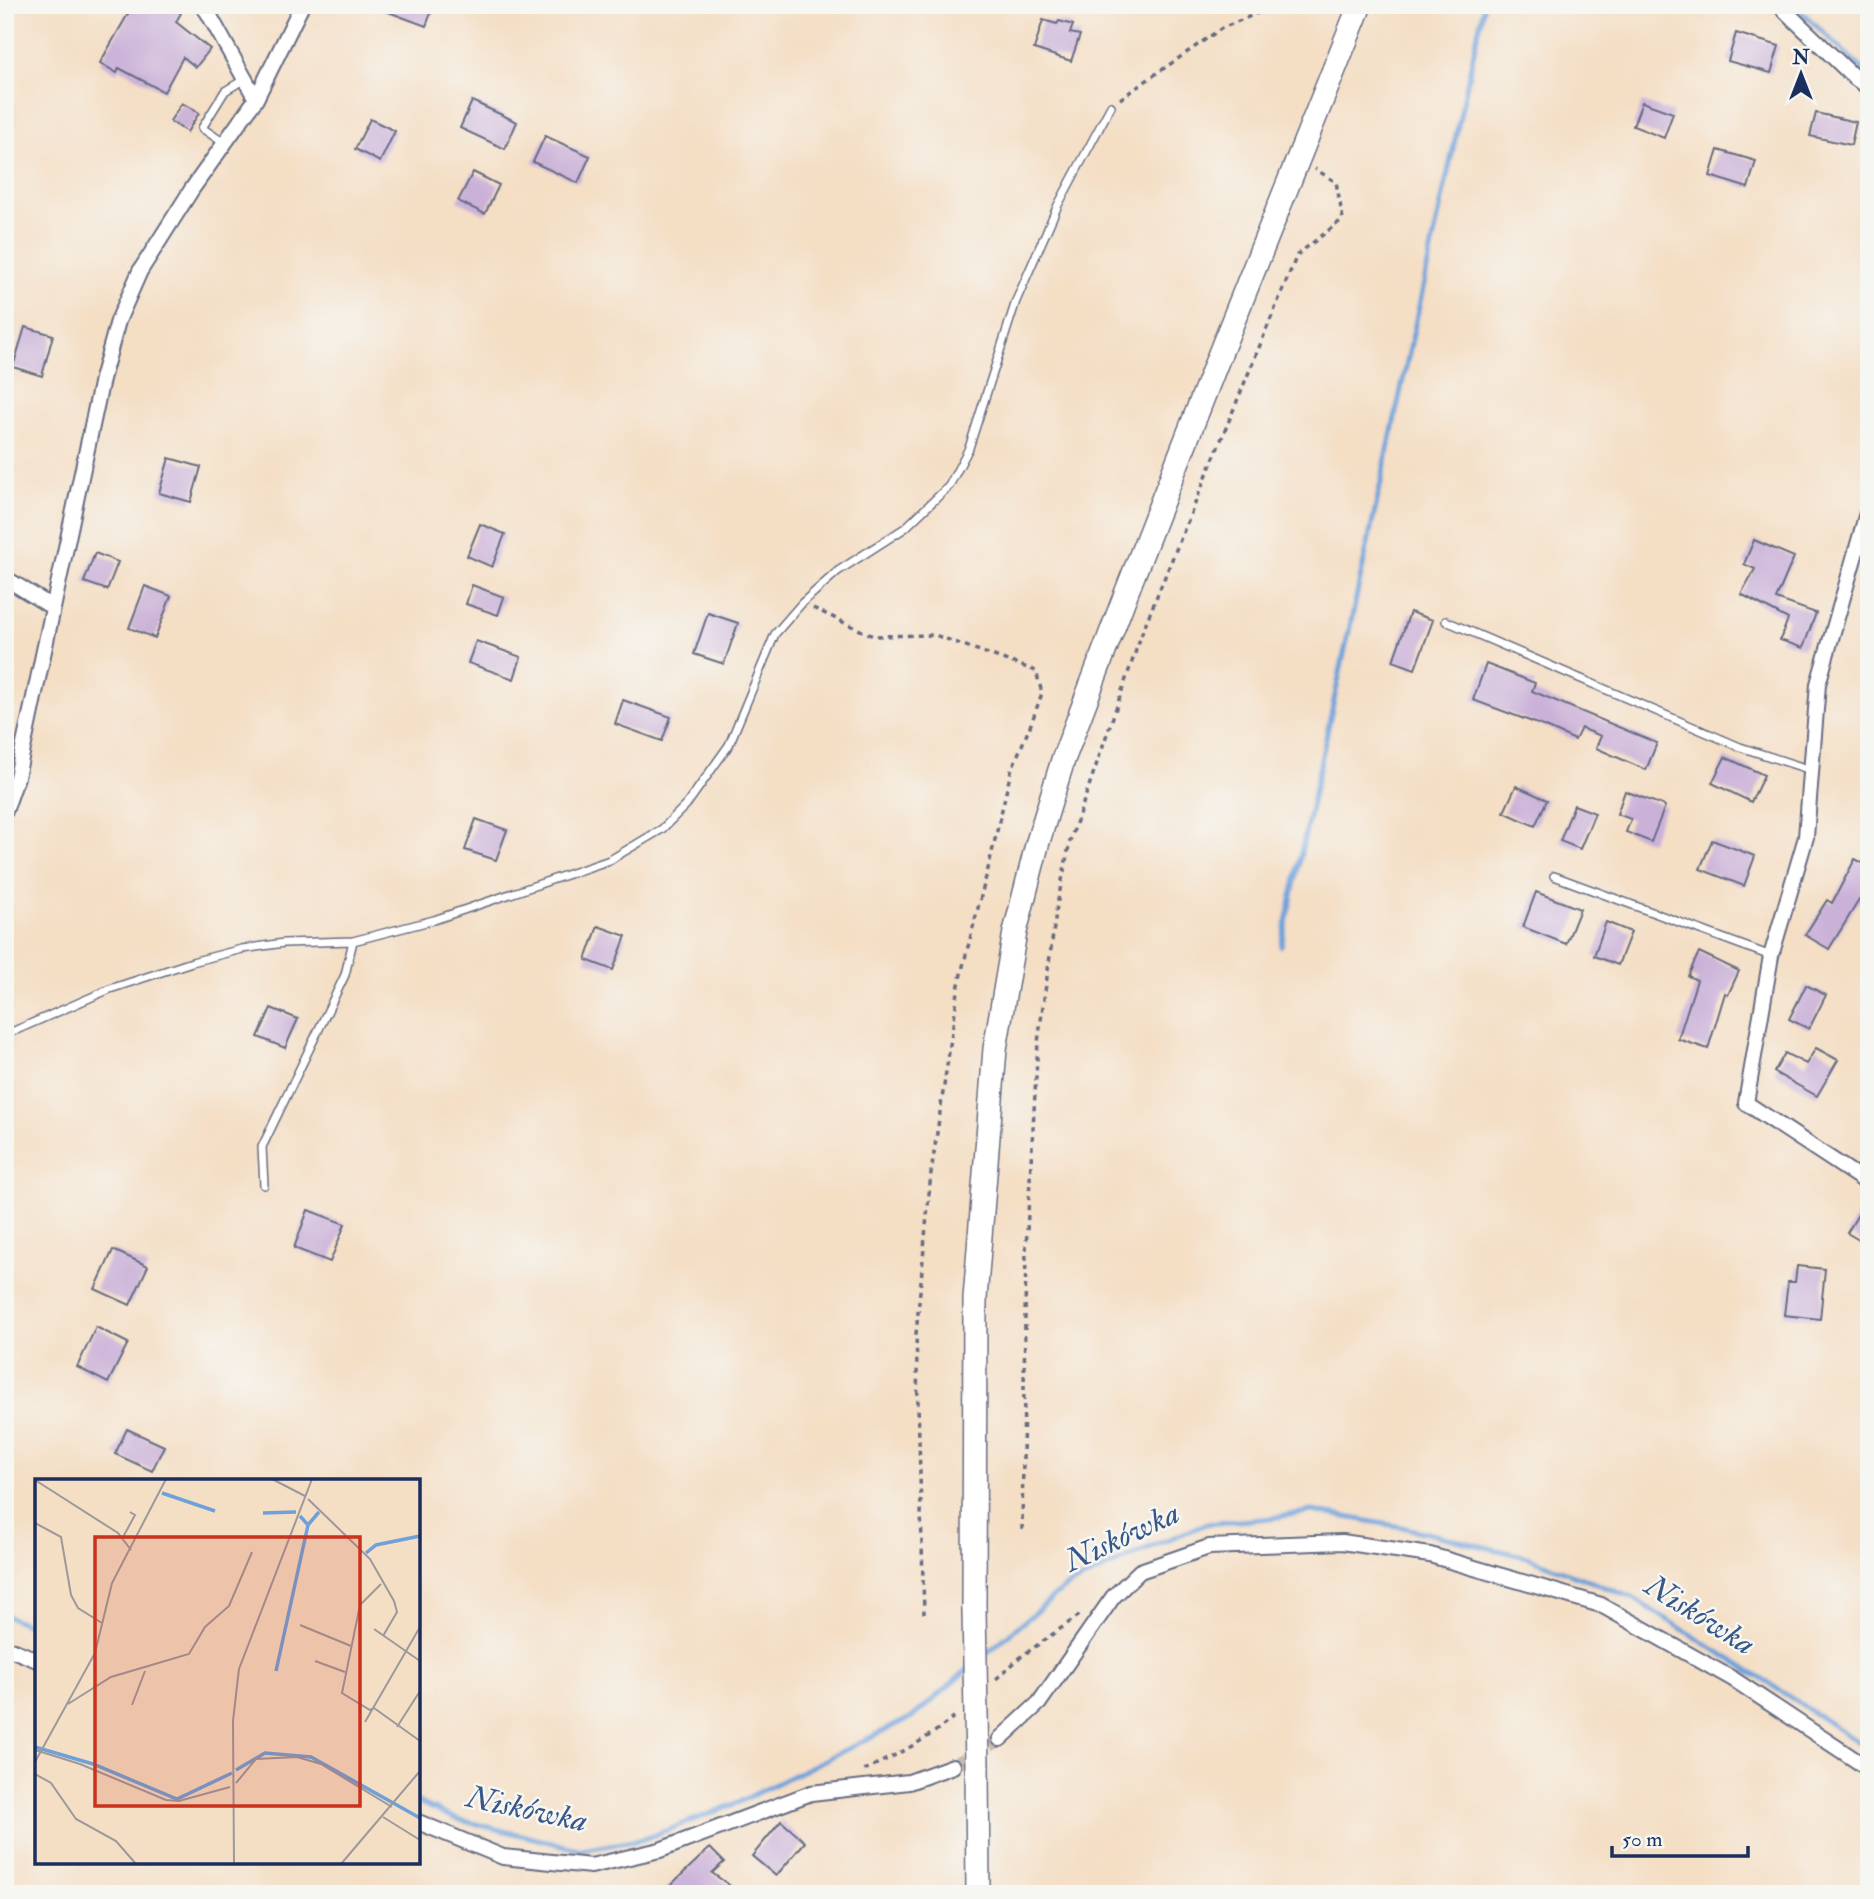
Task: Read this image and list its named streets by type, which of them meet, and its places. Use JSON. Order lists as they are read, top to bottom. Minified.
{"water":["Niskówka"],"scale_bar":"50 m","north":"top"}
